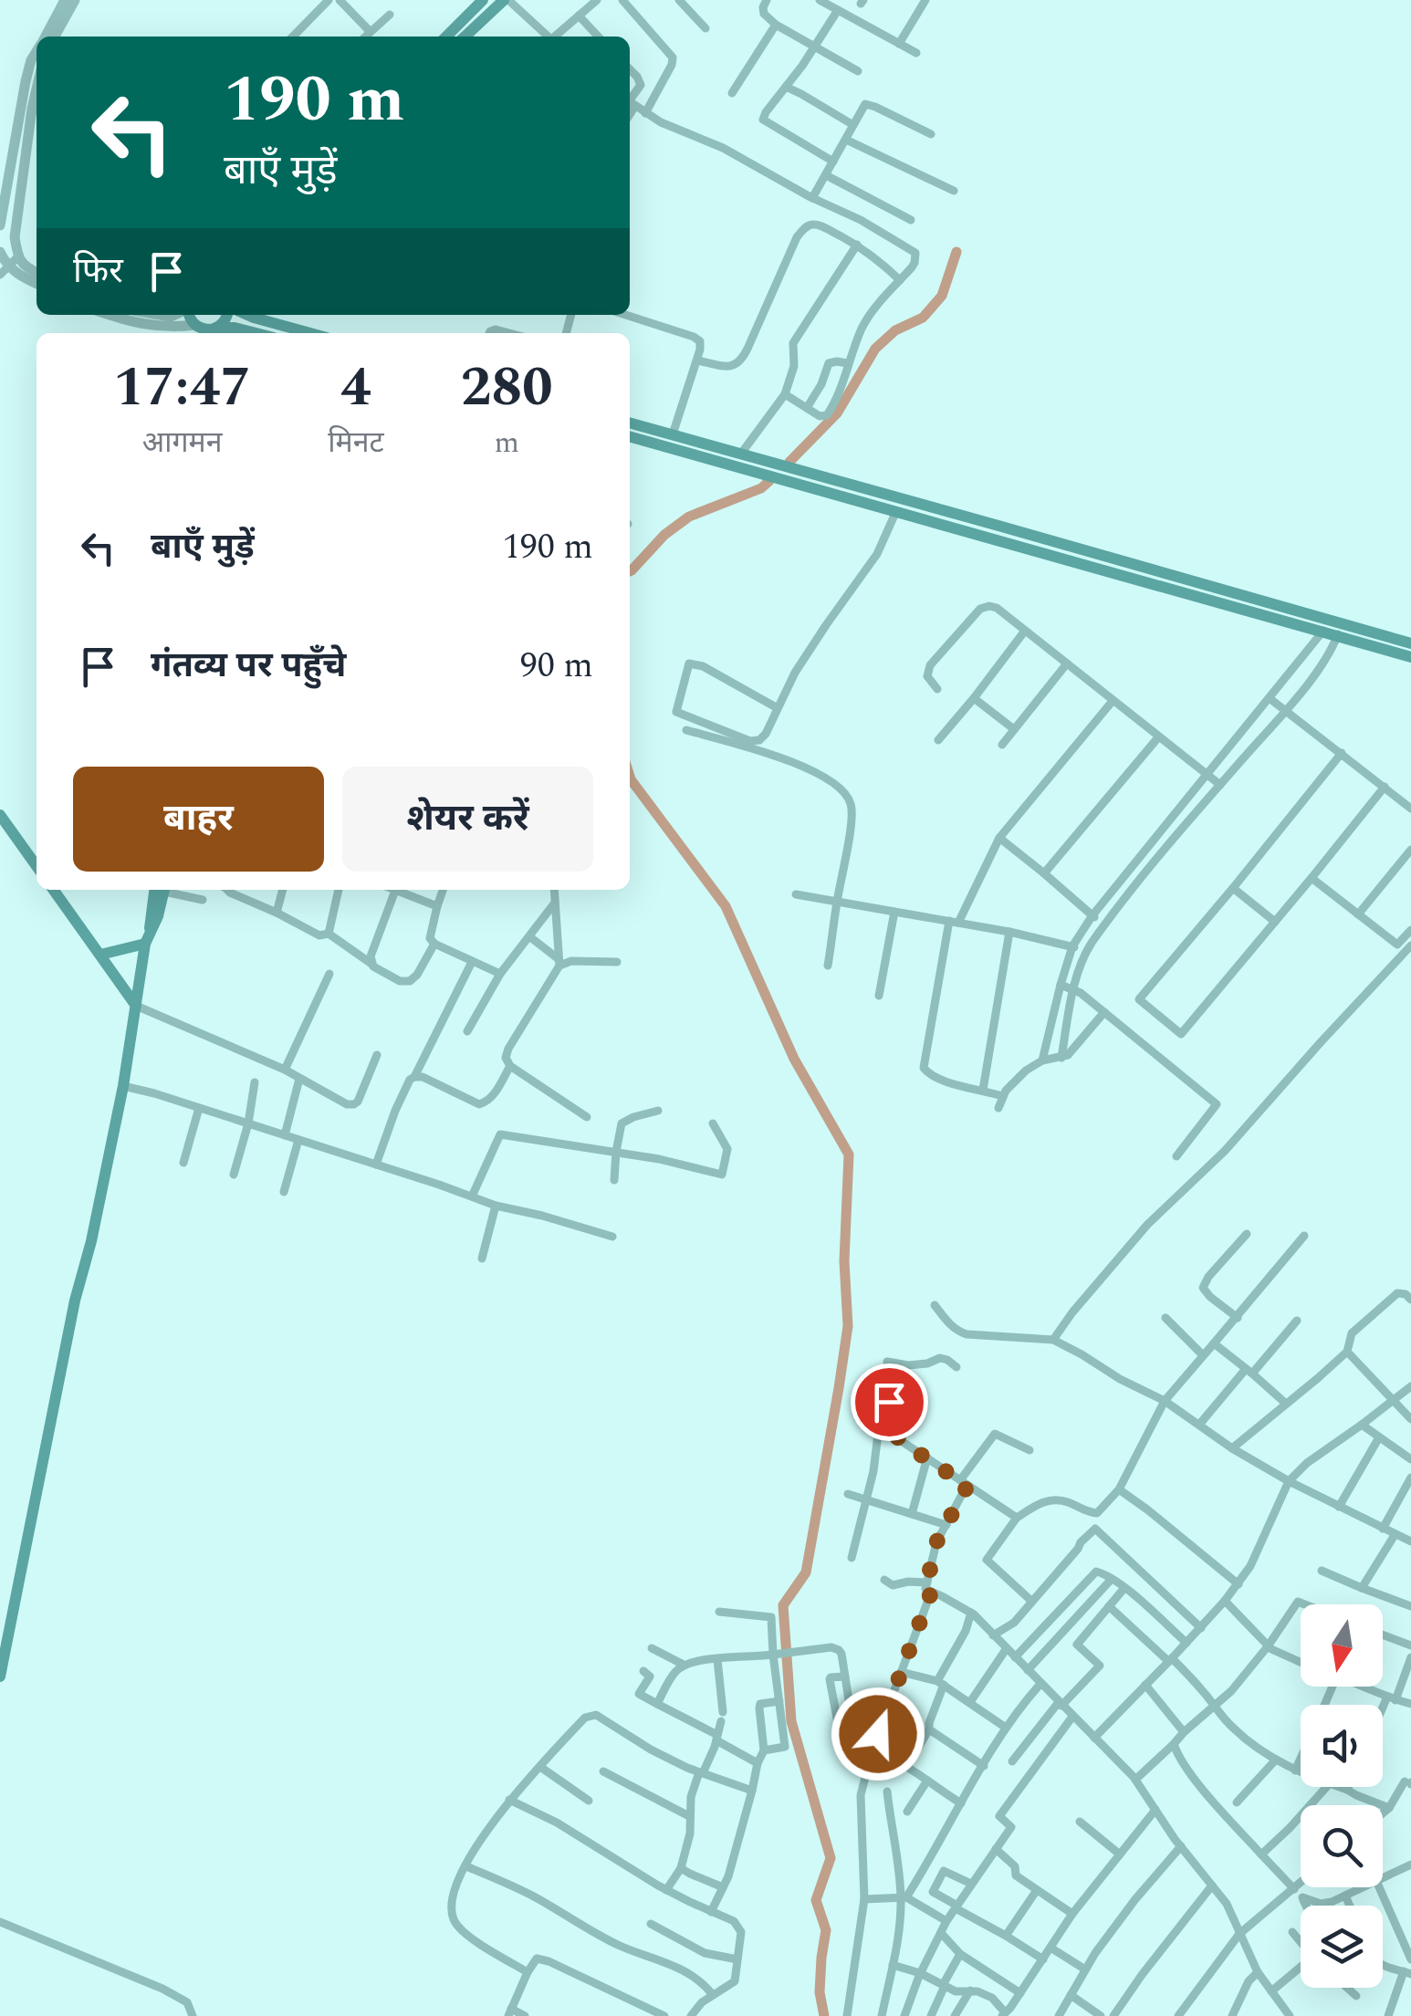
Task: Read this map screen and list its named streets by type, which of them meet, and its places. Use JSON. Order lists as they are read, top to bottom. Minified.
{"north":"bottom","page":{"turn":["190 m","बाएँ मुड़ें"],"then":"फिर","eta":["17:47","आगमन","4","मिनट","280","m"],"list":[{"name":"बाएँ मुड़ें","value":"190 m"},{"name":"गंतव्य पर पहुँचे","value":"90 m"}],"buttons":["बाहर","शेयर करें"]}}
